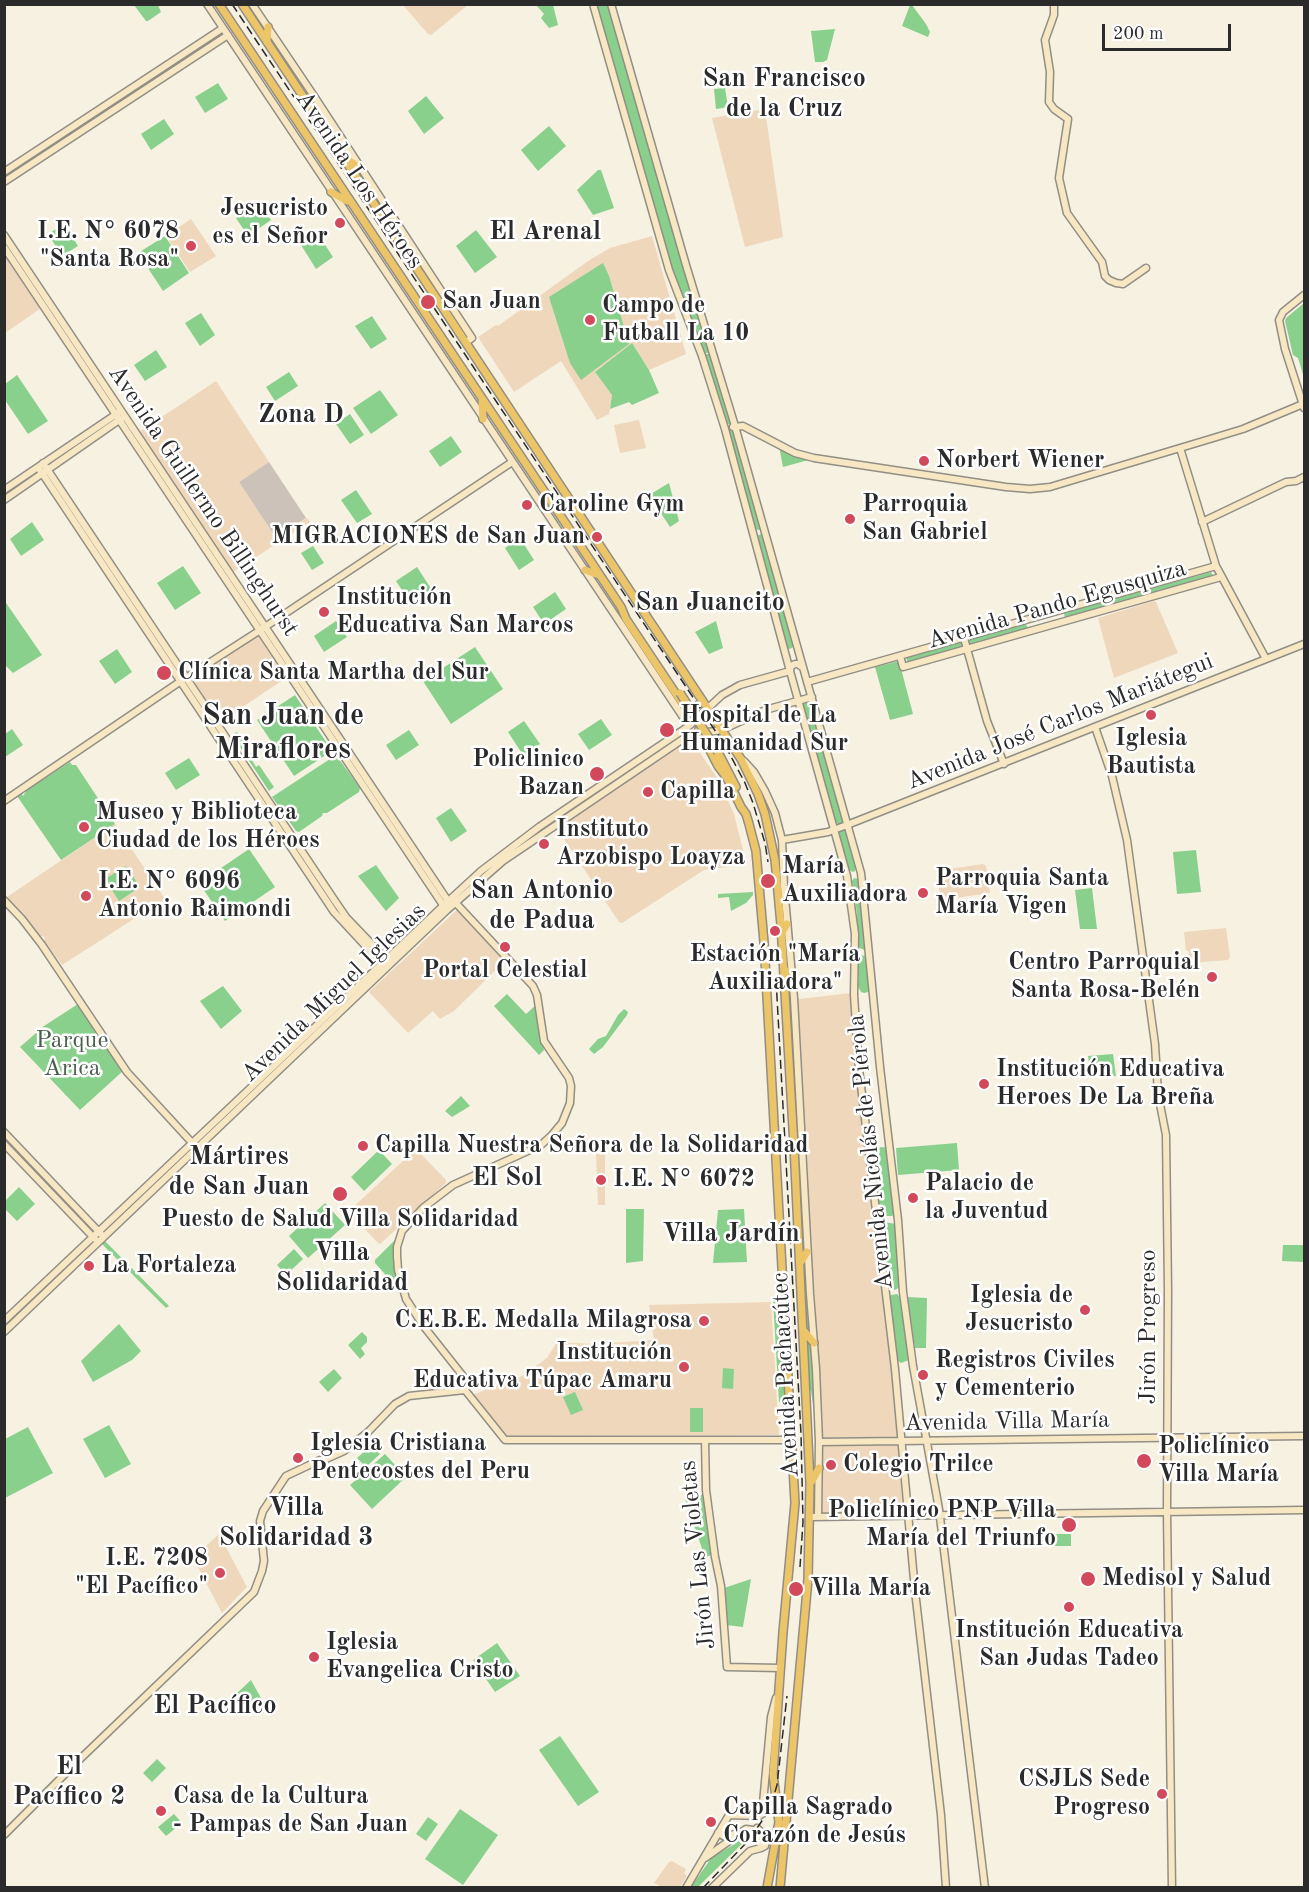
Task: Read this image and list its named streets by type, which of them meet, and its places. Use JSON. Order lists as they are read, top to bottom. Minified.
{"streets":{"main road":["Avenida Los Héroes","Avenida Pachacútec"],"street":["Avenida Guillermo Billinghurst","Avenida Pando Egusquiza","Avenida José Carlos Mariátegui","Avenida Miguel Iglesias","Avenida Nicolás de Piérola","Jirón Progreso","Avenida Villa María","Jirón Las Violetas"]},"crossings":[["Avenida Los Héroes","Avenida José Carlos Mariátegui"],["Avenida Los Héroes","Avenida Miguel Iglesias"],["Avenida Los Héroes","Avenida Pachacútec"],["Avenida Guillermo Billinghurst","Avenida Miguel Iglesias"],["Avenida Pando Egusquiza","Avenida Nicolás de Piérola"],["Avenida José Carlos Mariátegui","Avenida Nicolás de Piérola"],["Avenida José Carlos Mariátegui","Jirón Progreso"],["Avenida José Carlos Mariátegui","Avenida Pachacútec"],["Avenida Miguel Iglesias","Avenida Nicolás de Piérola"],["Avenida Nicolás de Piérola","Avenida Villa María"],["Jirón Progreso","Avenida Villa María"],["Avenida Pachacútec","Avenida Villa María"],["Avenida Pachacútec","Jirón Las Violetas"]],"districts":["San Francisco de la Cruz","El Arenal","Zona D","San Juancito","San Juan de Miraflores","San Antonio de Padua","Mártires de San Juan","El Sol","Villa Jardín","Villa Solidaridad","Villa Solidaridad 3","El Pacífico","El Pacífico 2"],"parks":["Parque Arica"],"places":["Jesucristo es el Señor","I.E. N° 6078 \"Santa Rosa\"","San Juan","Campo de Futball La 10","Norbert Wiener","Caroline Gym","Parroquia San Gabriel","MIGRACIONES de San Juan","Institución Educativa San Marcos","Clínica Santa Martha del Sur","Iglesia Bautista","Hospital de La Humanidad Sur","Policlinico Bazan","Capilla","Museo y Biblioteca Ciudad de los Héroes","Instituto Arzobispo Loayza","María Auxiliadora","Parroquia Santa María Vigen","I.E. N° 6096 Antonio Raimondi","Estación \"María Auxiliadora\"","Portal Celestial","Centro Parroquial Santa Rosa-Belén","Institución Educativa Heroes De La Breña","Capilla Nuestra Señora de la Solidaridad","I.E. N° 6072","Puesto de Salud Villa Solidaridad","Palacio de la Juventud","La Fortaleza","Iglesia de Jesucristo","C.E.B.E. Medalla Milagrosa","Institución Educativa Túpac Amaru","Registros Civiles y Cementerio","Iglesia Cristiana Pentecostes del Peru","Policlínico Villa María","Colegio Trilce","Policlínico PNP Villa María del Triunfo","I.E. 7208 \"El Pacífico\"","Medisol y Salud","Villa María","Institución Educativa San Judas Tadeo","Iglesia Evangelica Cristo","CSJLS Sede Progreso","Casa de la Cultura - Pampas de San Juan","Capilla Sagrado Corazón de Jesús"],"scale_bar":"200 m"}
